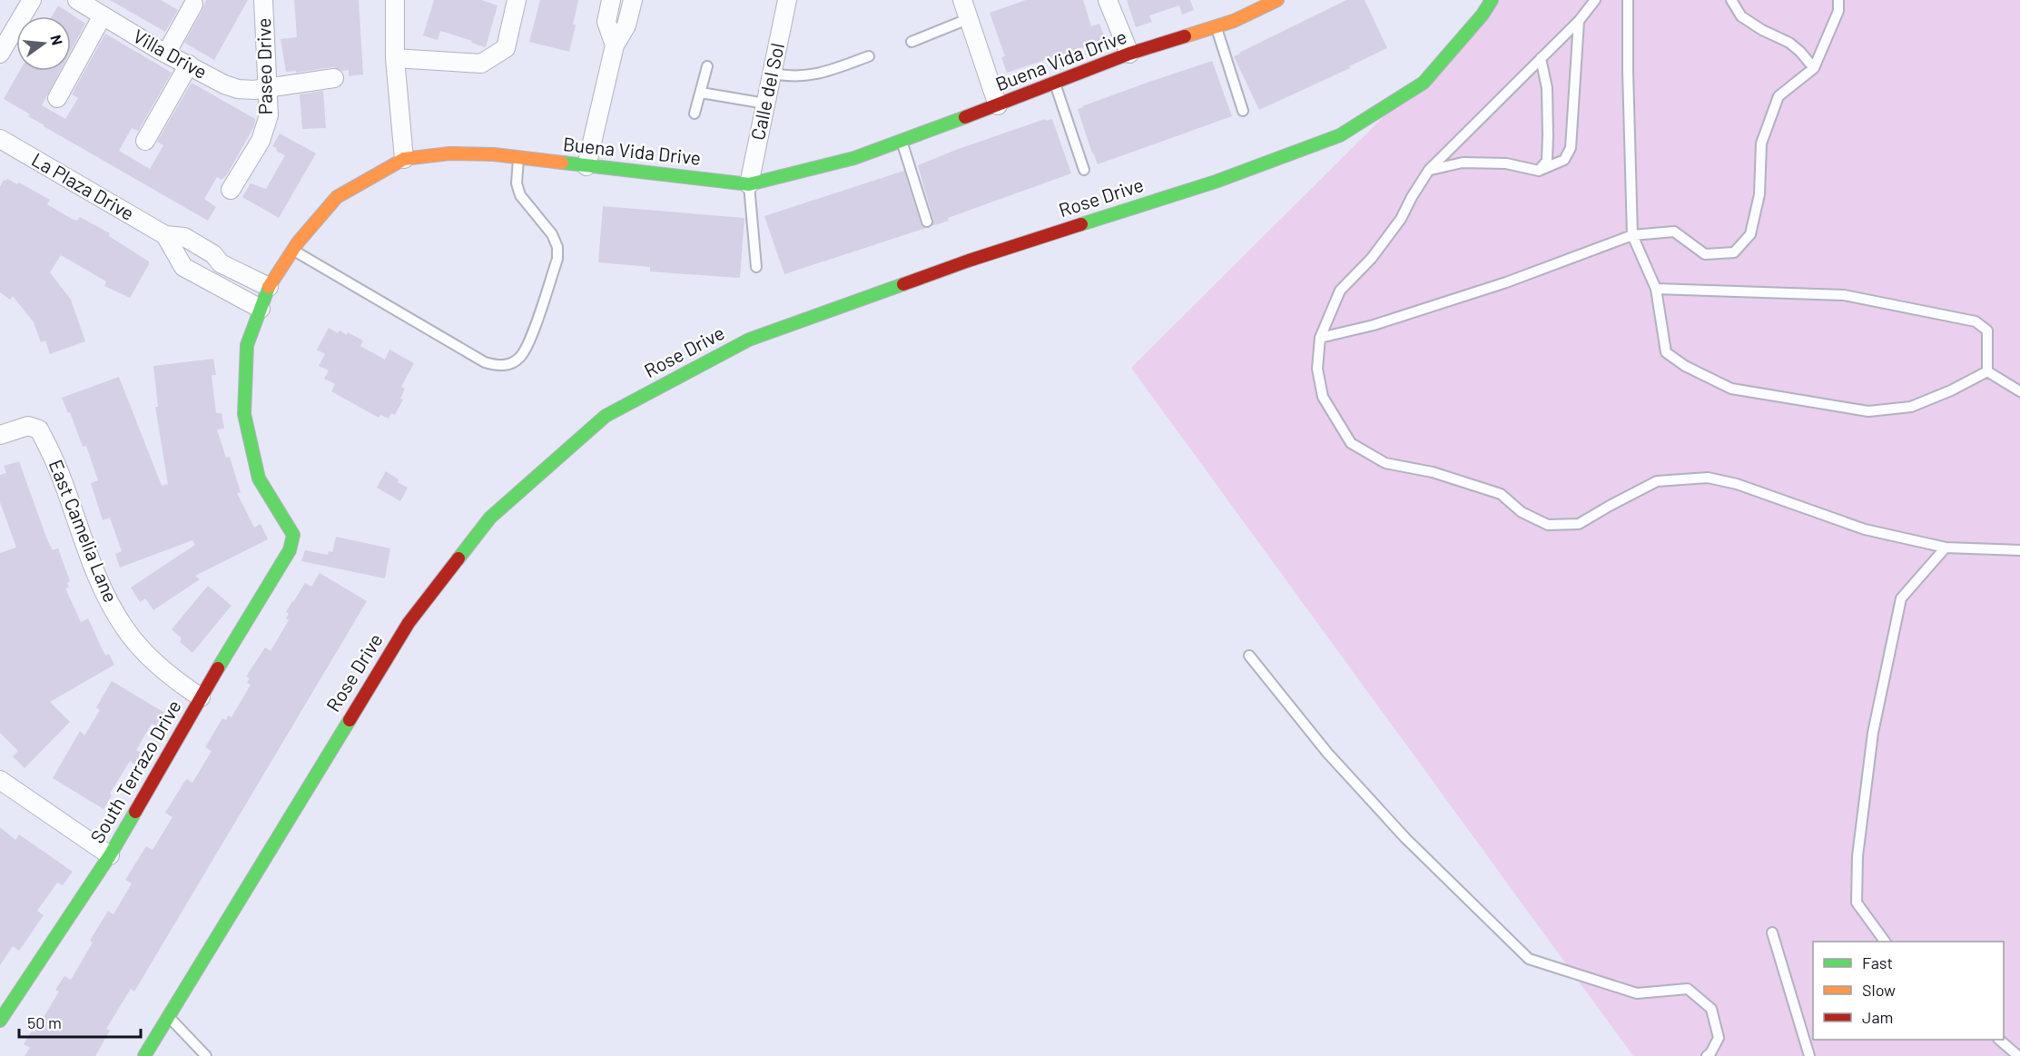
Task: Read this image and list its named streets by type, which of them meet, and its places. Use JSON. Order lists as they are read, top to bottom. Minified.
{"streets":{"street":["Villa Drive","Buena Vida Drive","Paseo Drive","Calle del Sol","La Plaza Drive","Rose Drive","East Camelia Lane","South Terrazo Drive"]},"crossings":[["Villa Drive","Paseo Drive"],["Buena Vida Drive","Calle del Sol"],["Buena Vida Drive","La Plaza Drive"],["Buena Vida Drive","South Terrazo Drive"],["East Camelia Lane","South Terrazo Drive"]],"legend":["Fast","Slow","Jam"],"scale_bar":"50 m","north":"right"}
